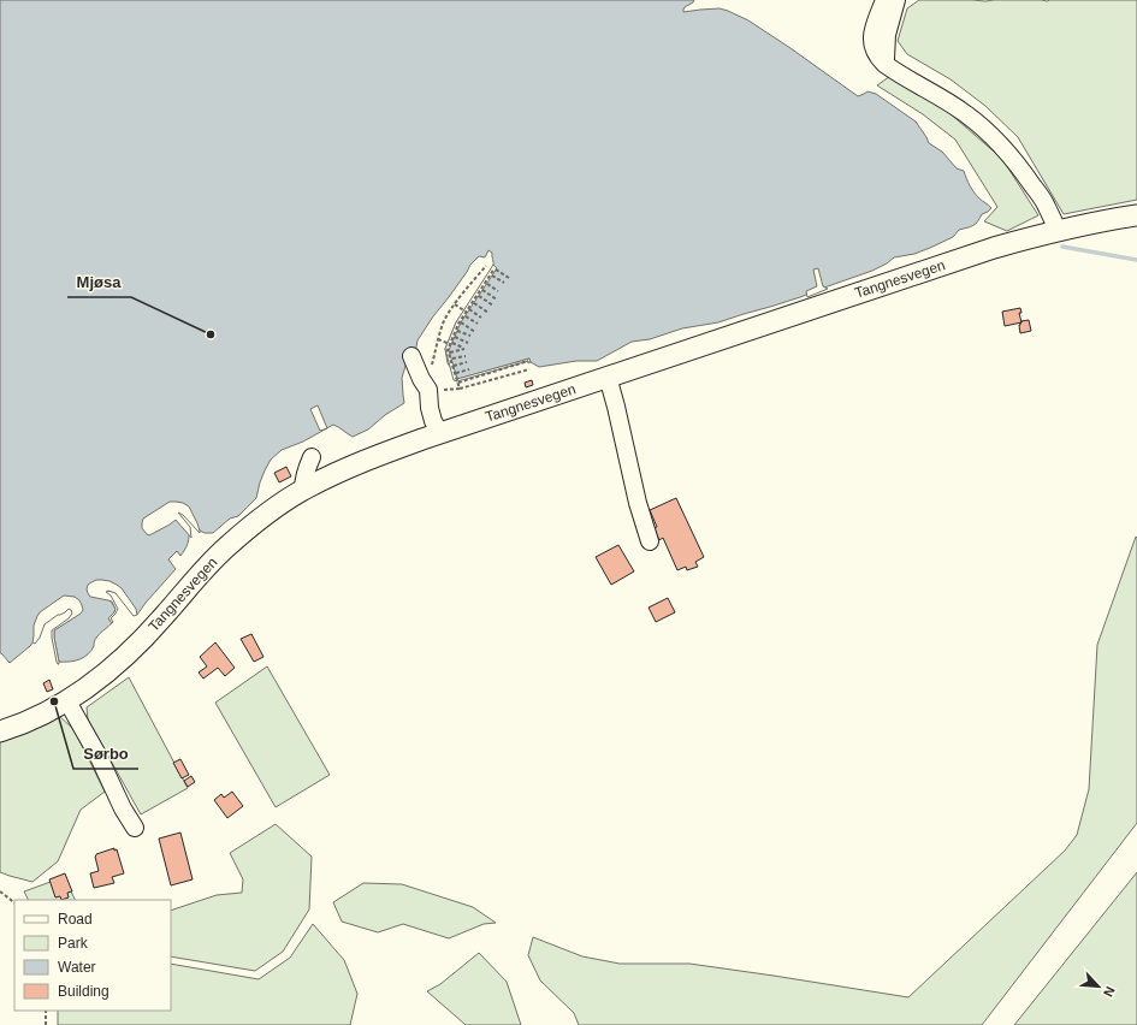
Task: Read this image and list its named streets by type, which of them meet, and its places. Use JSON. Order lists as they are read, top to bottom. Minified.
{"streets":{"main road":["Tangnesvegen"]},"places":["Mjøsa","Sørbo"],"legend":["Road","Park","Water","Building"],"north":"bottom right"}
